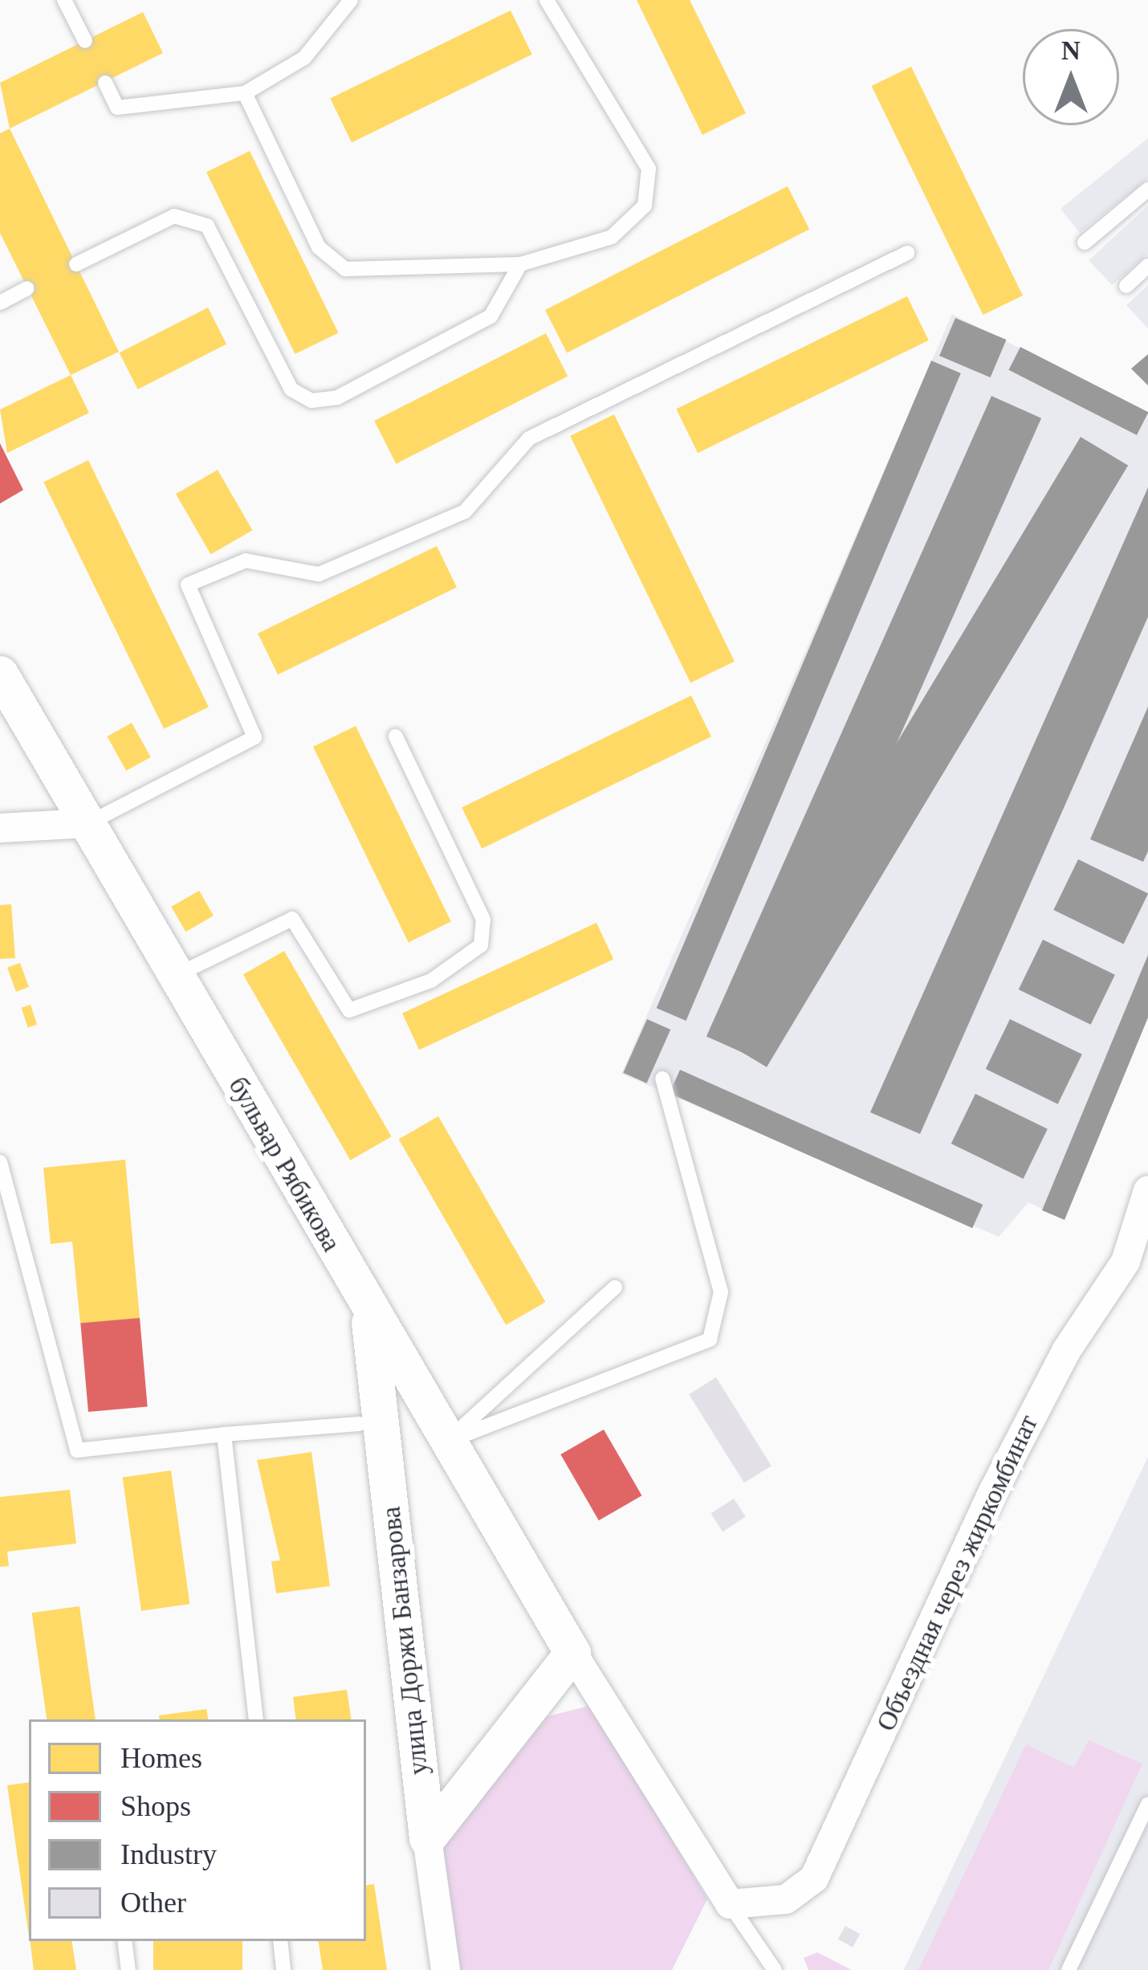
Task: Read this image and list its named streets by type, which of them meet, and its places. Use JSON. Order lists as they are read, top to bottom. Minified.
{"streets":{"street":["бульвар Рябикова","Объездная через жиркомбинат","улица Доржи Банзарова"]},"crossings":[["бульвар Рябикова","Объездная через жиркомбинат"],["бульвар Рябикова","улица Доржи Банзарова"]],"legend":["Homes","Shops","Industry","Other"],"north":"top"}
